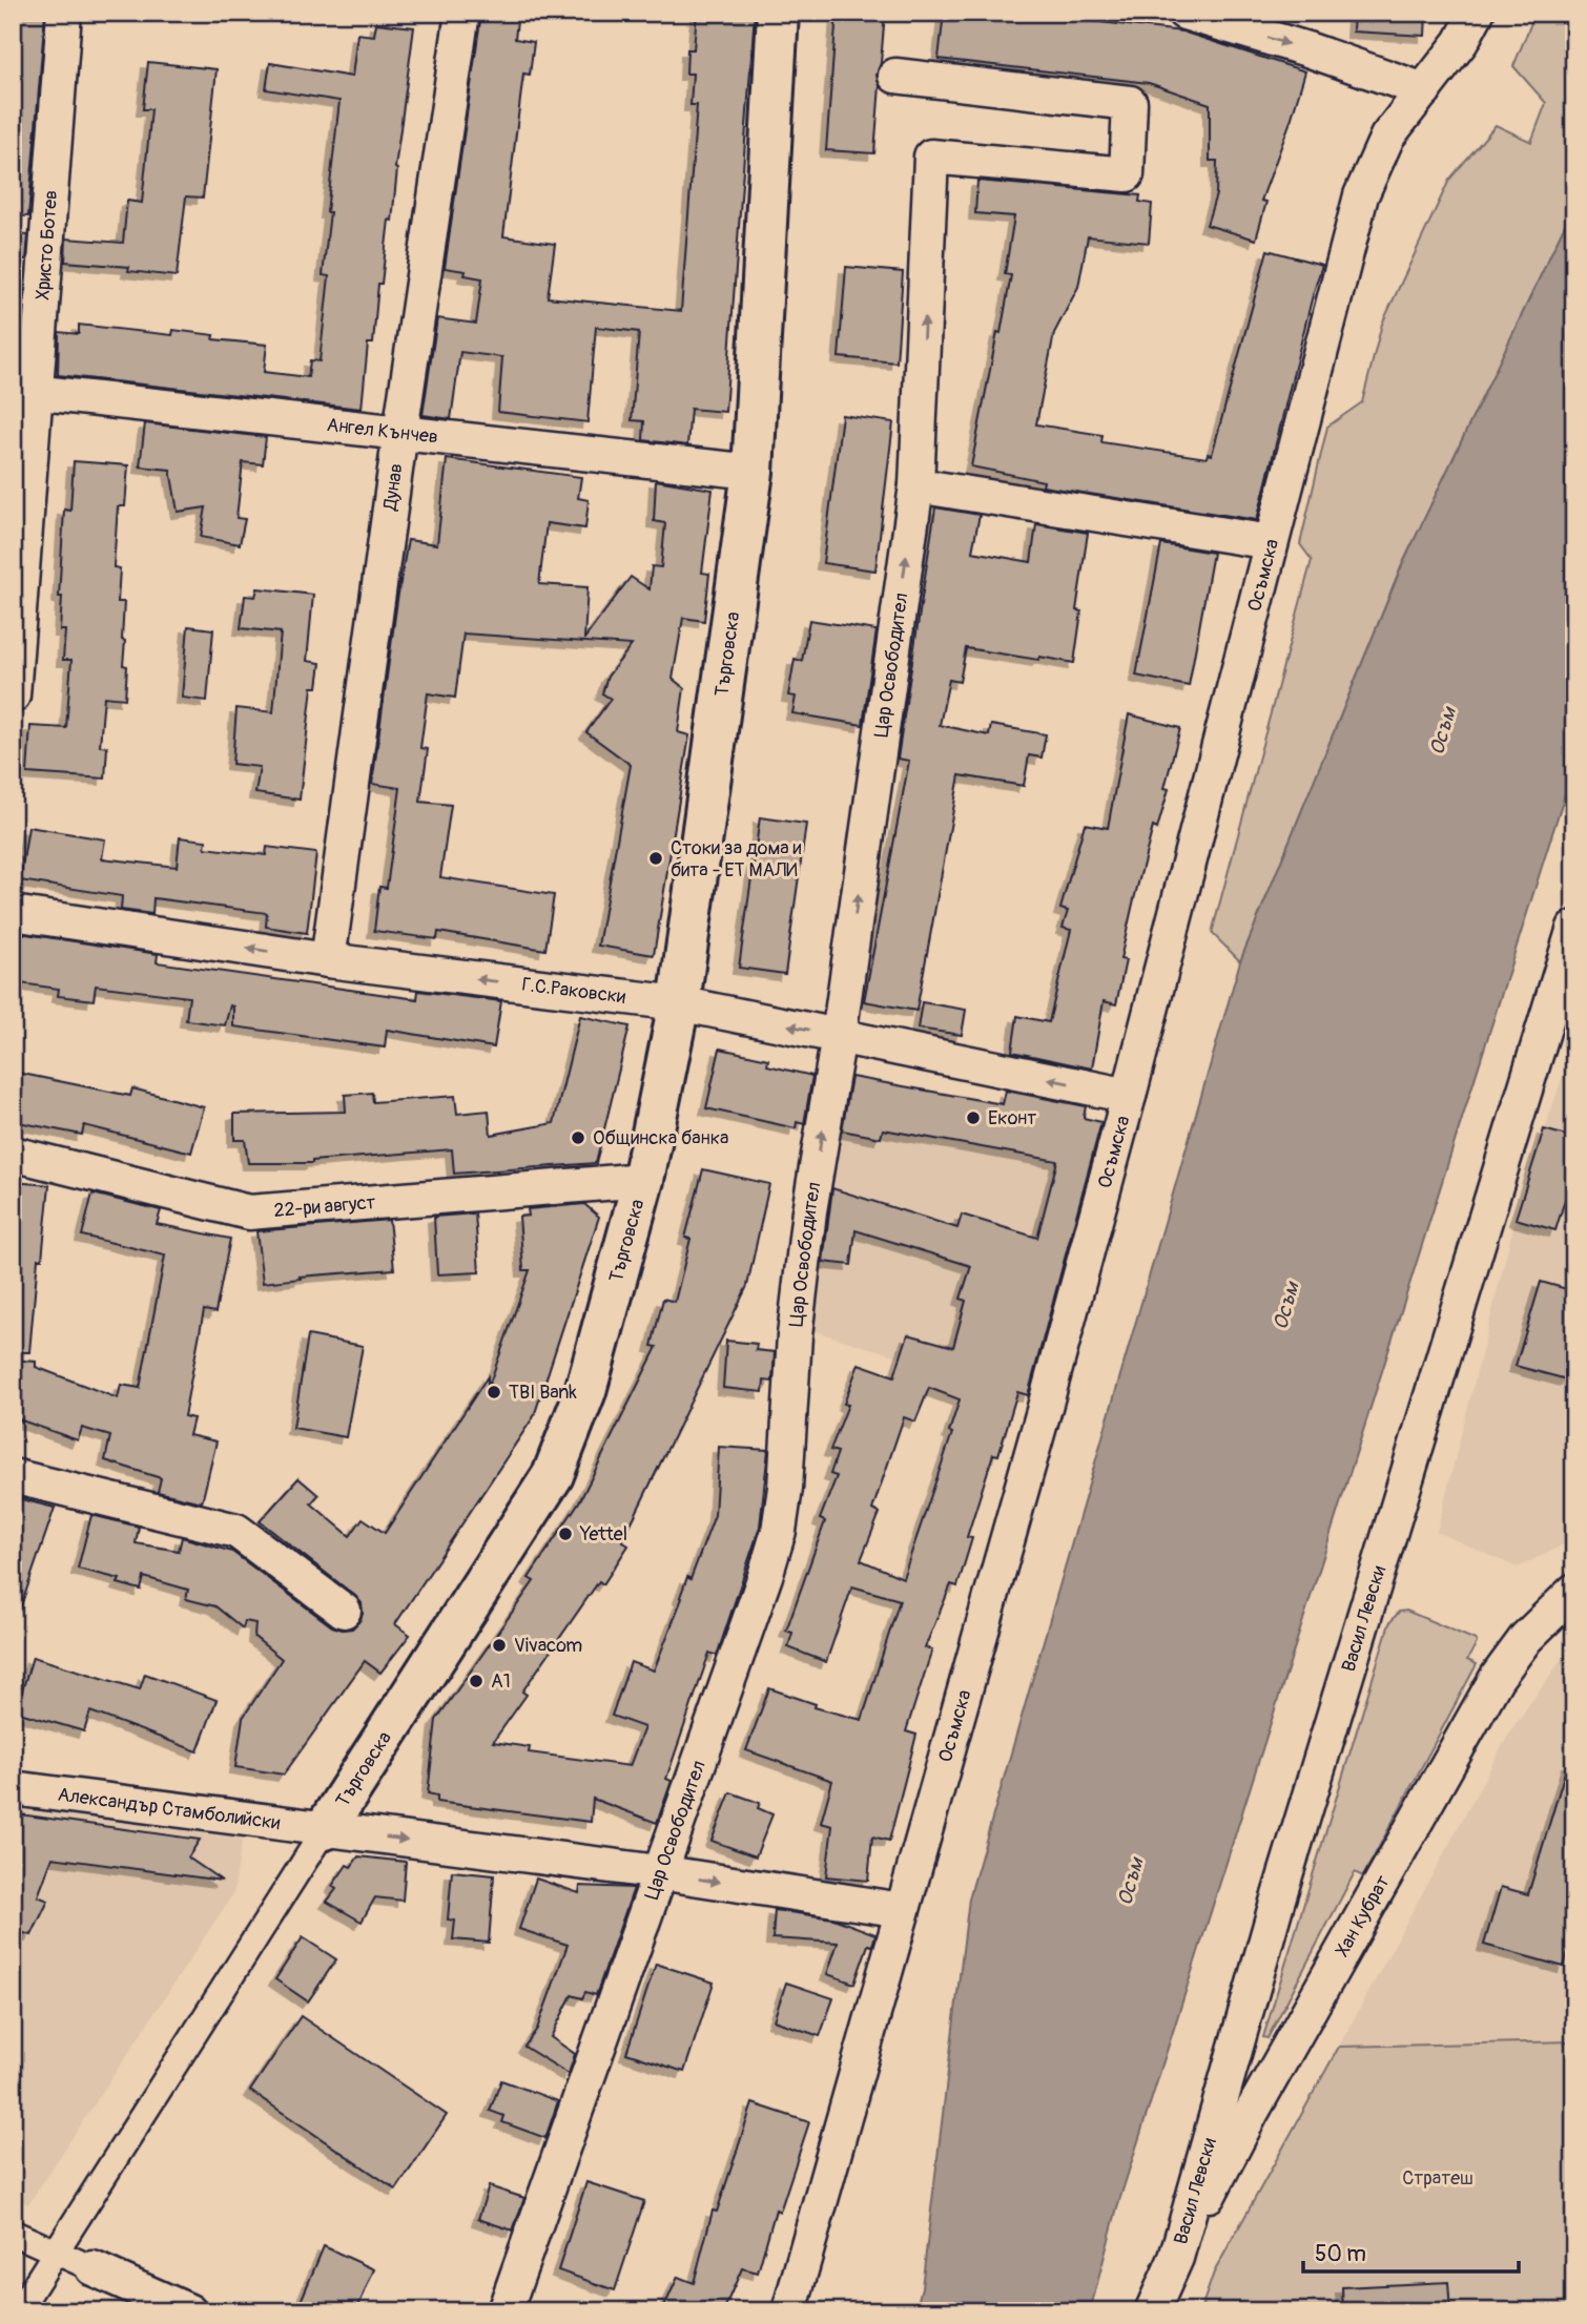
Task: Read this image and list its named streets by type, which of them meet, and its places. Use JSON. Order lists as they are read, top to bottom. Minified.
{"streets":{"street":["Христо Ботев","Ангел Кънчев","Дунав","Осъмска","Търговска","Цар Освободител","Г.С.Раковски","22-ри август","Васил Левски","Александър Стамболийски","Хан Кубрат"]},"crossings":[["Христо Ботев","Ангел Кънчев"],["Ангел Кънчев","Дунав"],["Ангел Кънчев","Търговска"],["Дунав","Г.С.Раковски"],["Осъмска","Г.С.Раковски"],["Осъмска","Александър Стамболийски"],["Търговска","Г.С.Раковски"],["Търговска","22-ри август"],["Търговска","Александър Стамболийски"],["Цар Освободител","Г.С.Раковски"],["Цар Освободител","Александър Стамболийски"],["Васил Левски","Хан Кубрат"]],"one_way":["Цар Освободител","Г.С.Раковски","Александър Стамболийски"],"water":["Осъм"],"parks":["Стратеш"],"places":["Стоки за дома и бита - ЕТ МАЛИ","Еконт","Общинска банка","TBI Bank","Yettel","Vivacom","A1"],"scale_bar":"50 m"}
